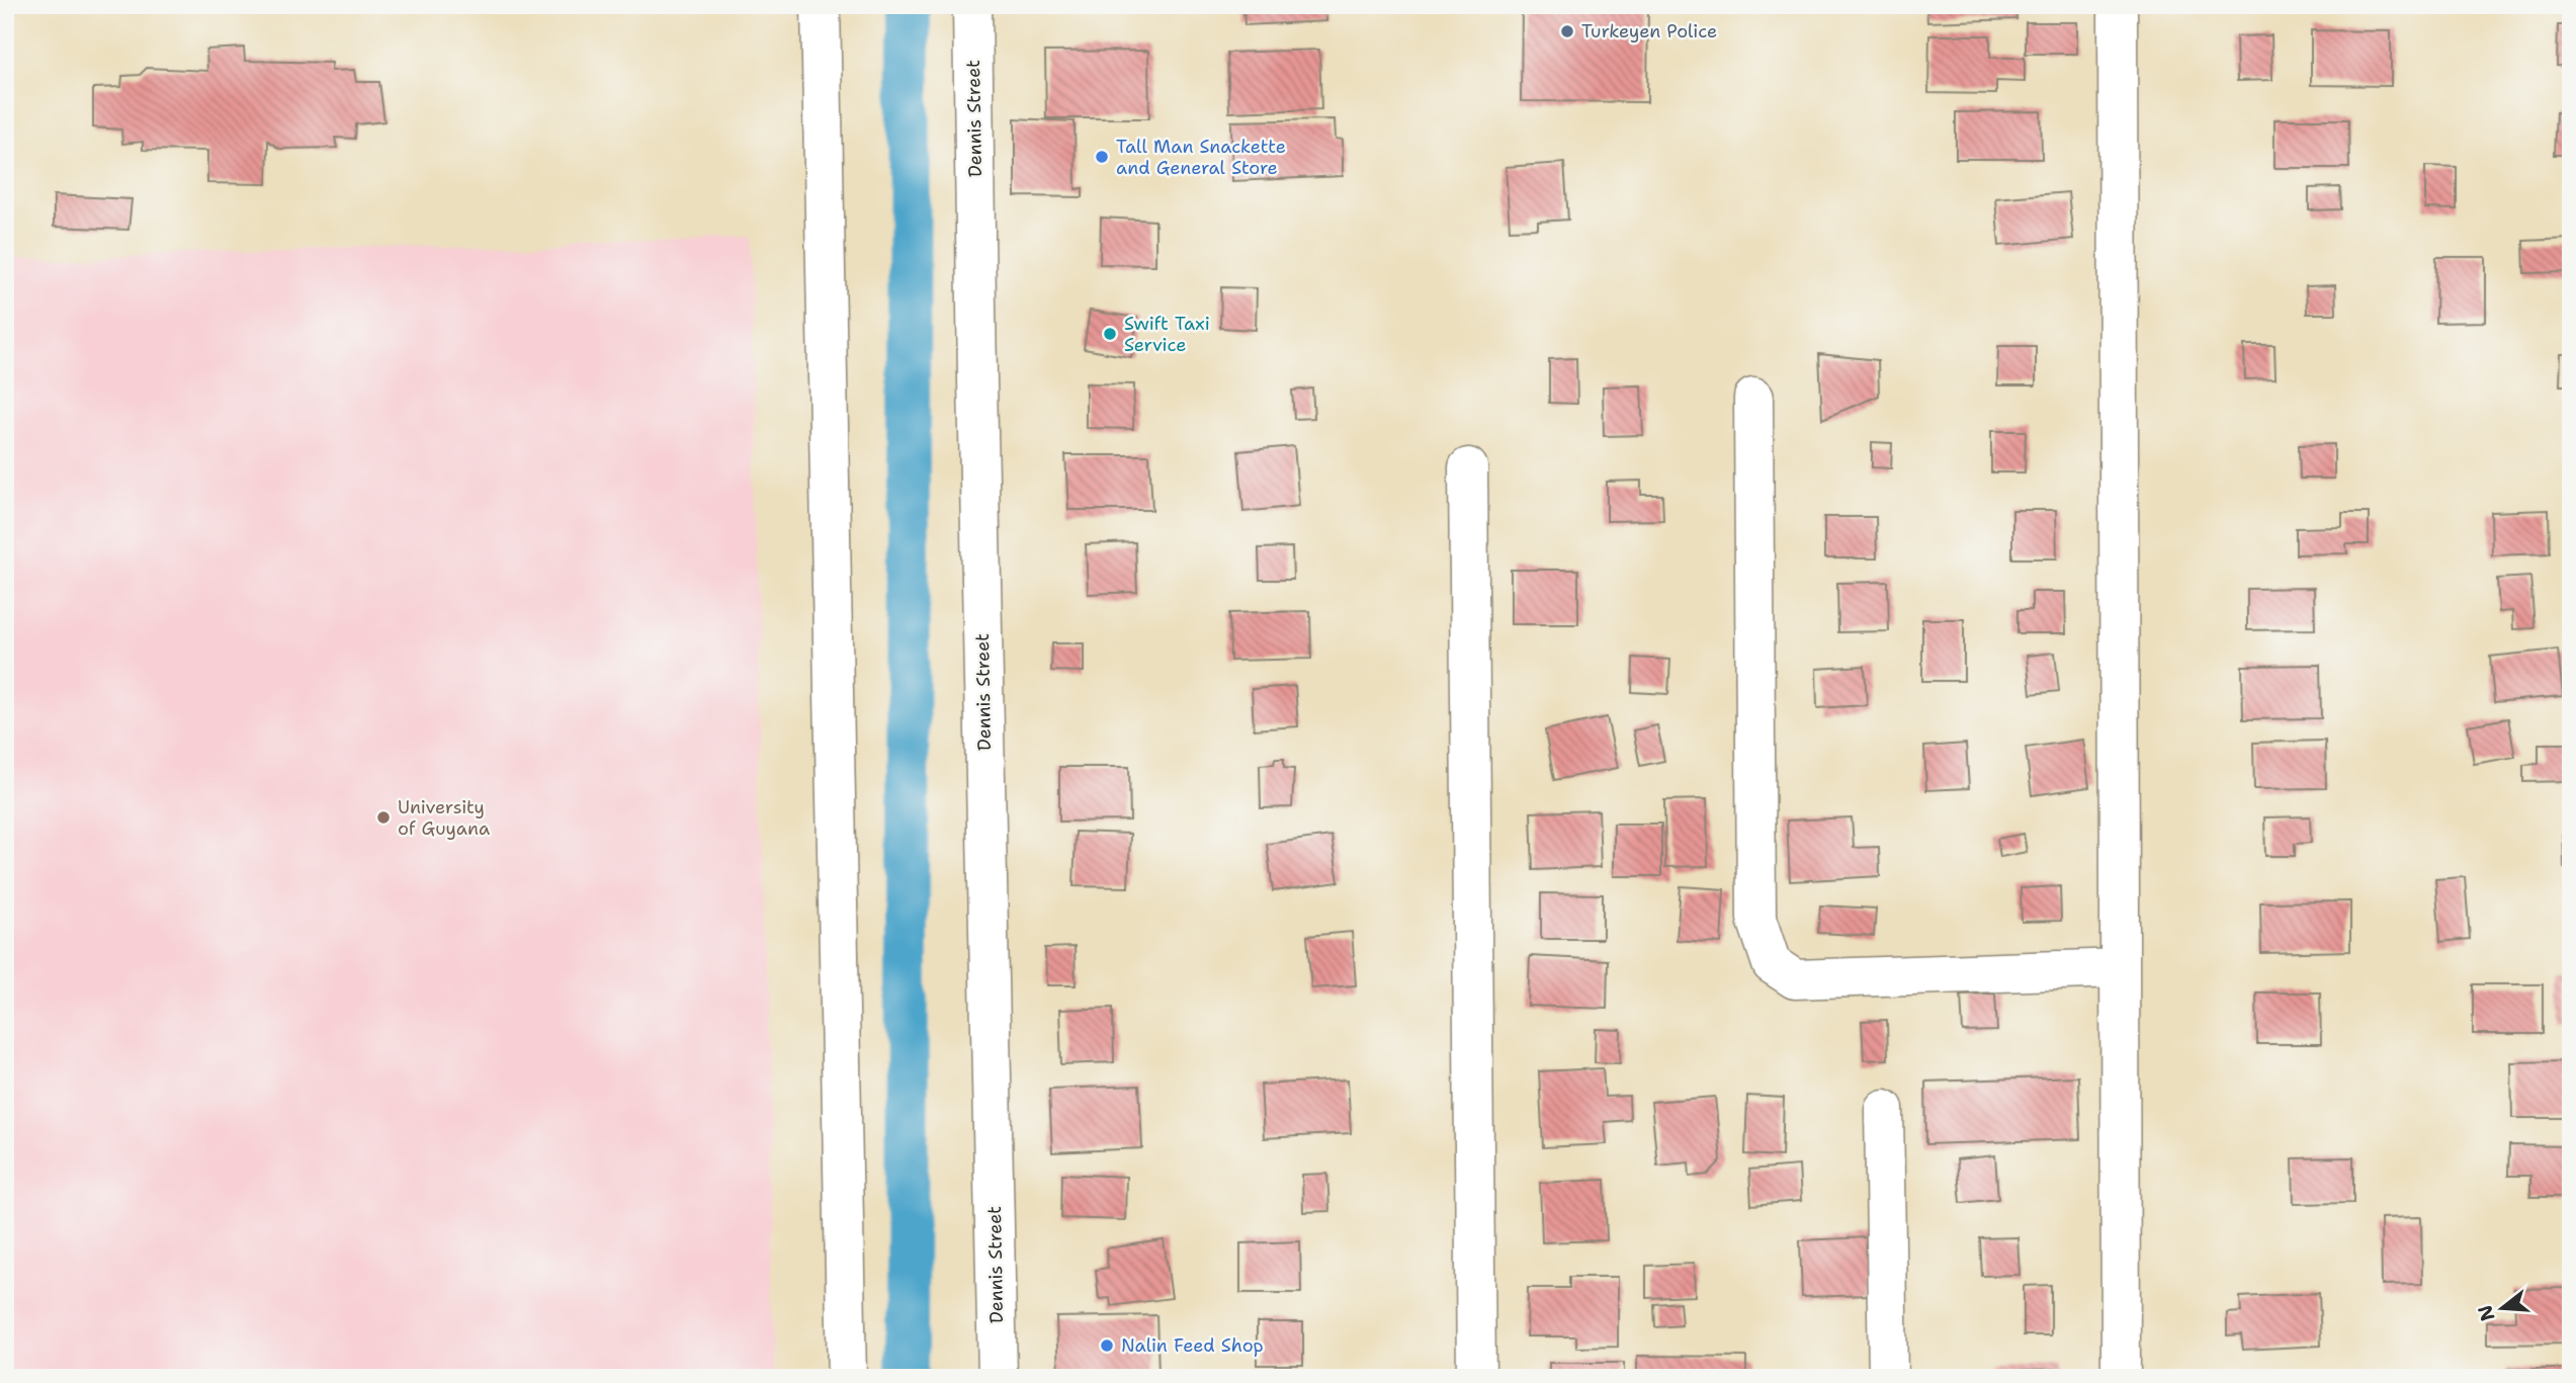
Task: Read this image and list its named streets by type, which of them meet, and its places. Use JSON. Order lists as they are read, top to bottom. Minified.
{"streets":{"street":["Dennis Street"]},"places":["Turkeyen Police","Tall Man Snackette and General Store","Swift Taxi Service","University of Guyana","Nalin Feed Shop"],"north":"left"}
